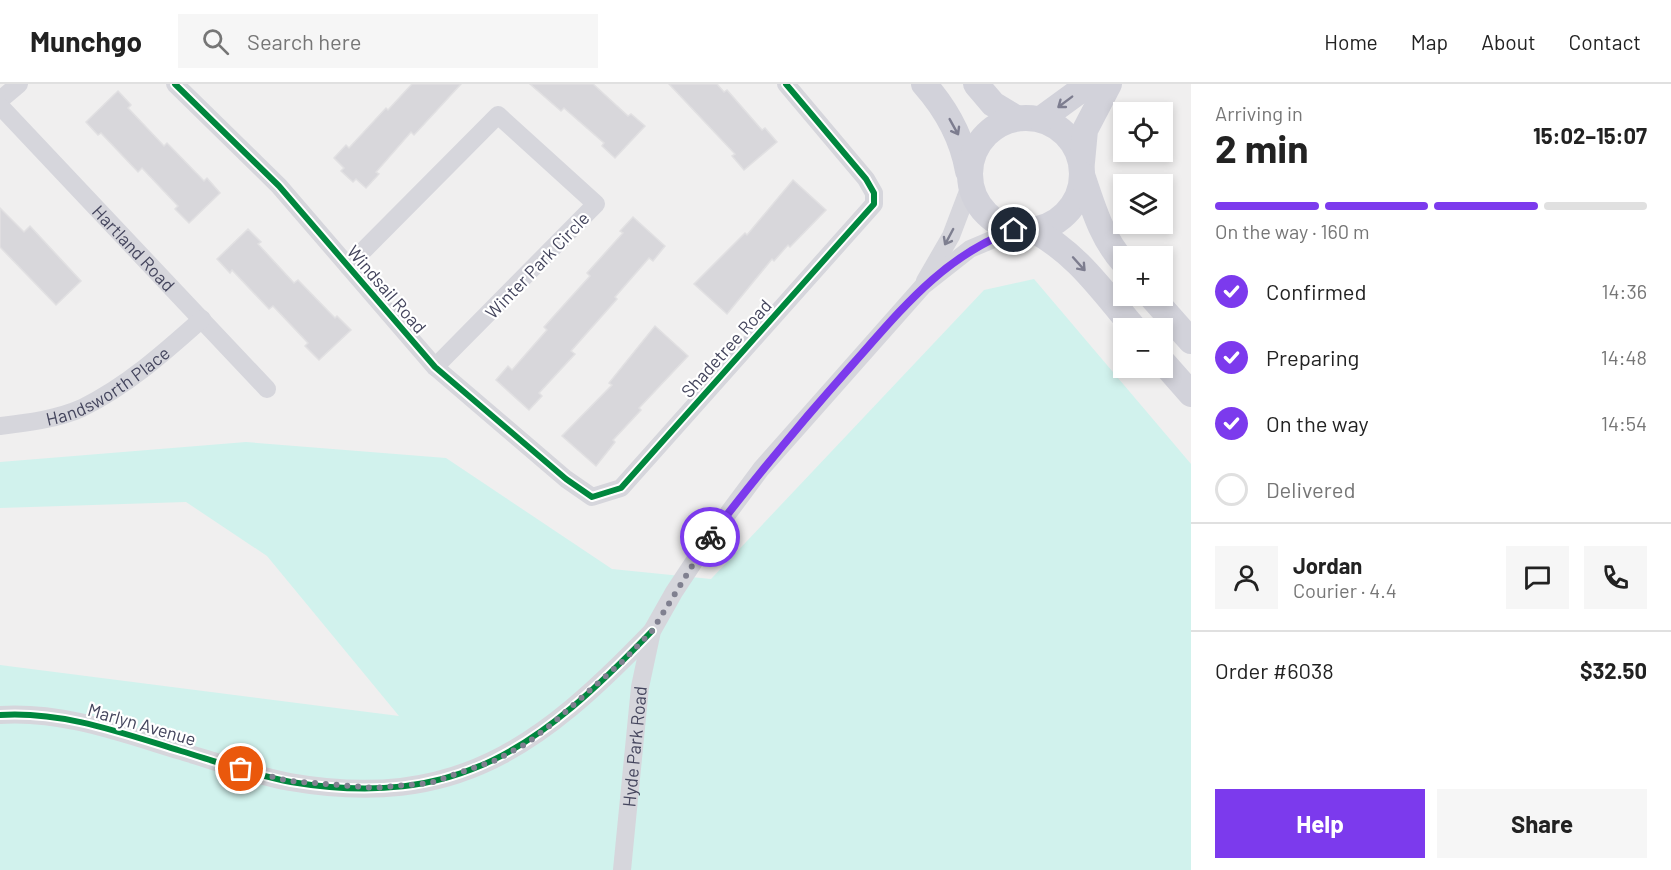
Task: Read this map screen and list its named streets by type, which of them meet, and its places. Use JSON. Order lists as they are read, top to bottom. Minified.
{"streets":{"street":["Hartland Road","Winter Park Circle","Windsail Road","Shadetree Road","Handsworth Place","Marlyn Avenue","Hyde Park Road"]},"crossings":[["Hartland Road","Handsworth Place"],["Winter Park Circle","Windsail Road"],["Windsail Road","Shadetree Road"],["Marlyn Avenue","Hyde Park Road"]],"page":{"header":"Munchgo","search":"Search here","nav":["Home","Map","About","Contact"],"heading":["2 min","Arriving in","15:02–15:07"],"panel":["Jordan","Courier · 4.4","Order #6038","$32.50"],"map_buttons":["+","−"],"bar":"On the way · 160 m","list":[["Confirmed","14:36"],["Preparing","14:48"],["On the way","14:54"],"Delivered"],"buttons":["Help","Share"]}}
